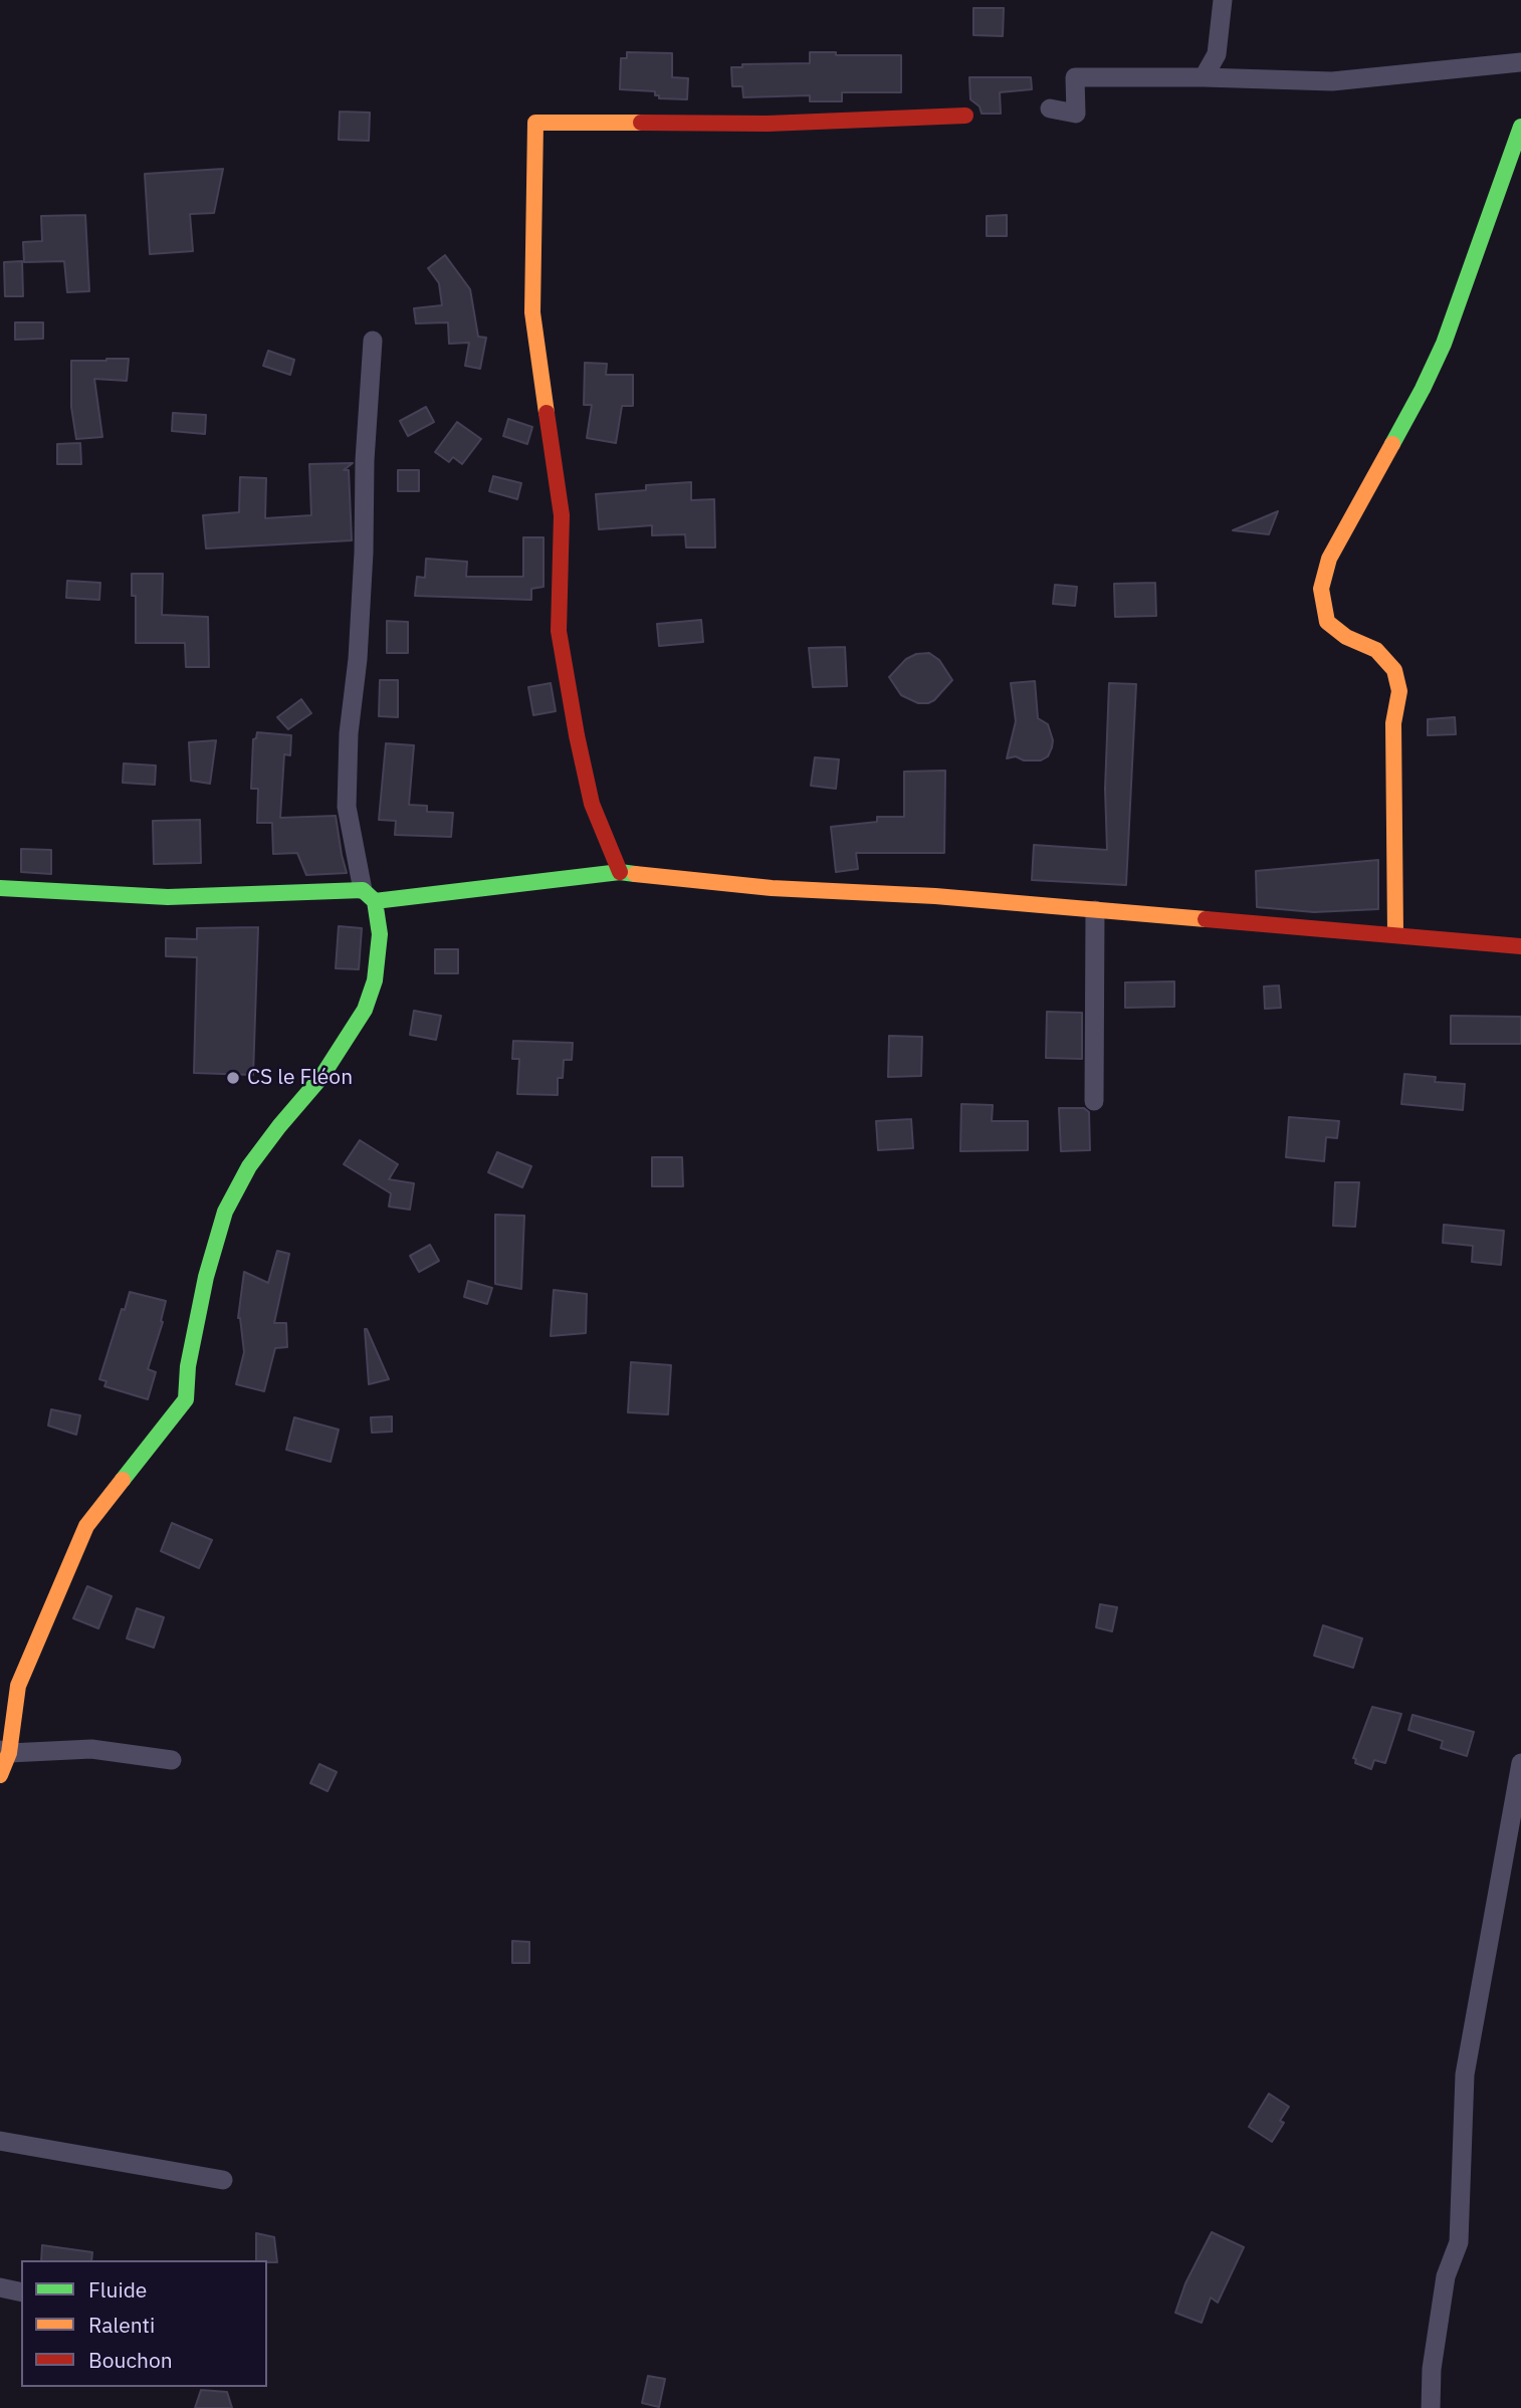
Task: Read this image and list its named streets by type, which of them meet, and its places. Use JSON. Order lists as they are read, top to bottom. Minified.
{"places":["CS le Fléon"],"legend":["Fluide","Ralenti","Bouchon"]}
